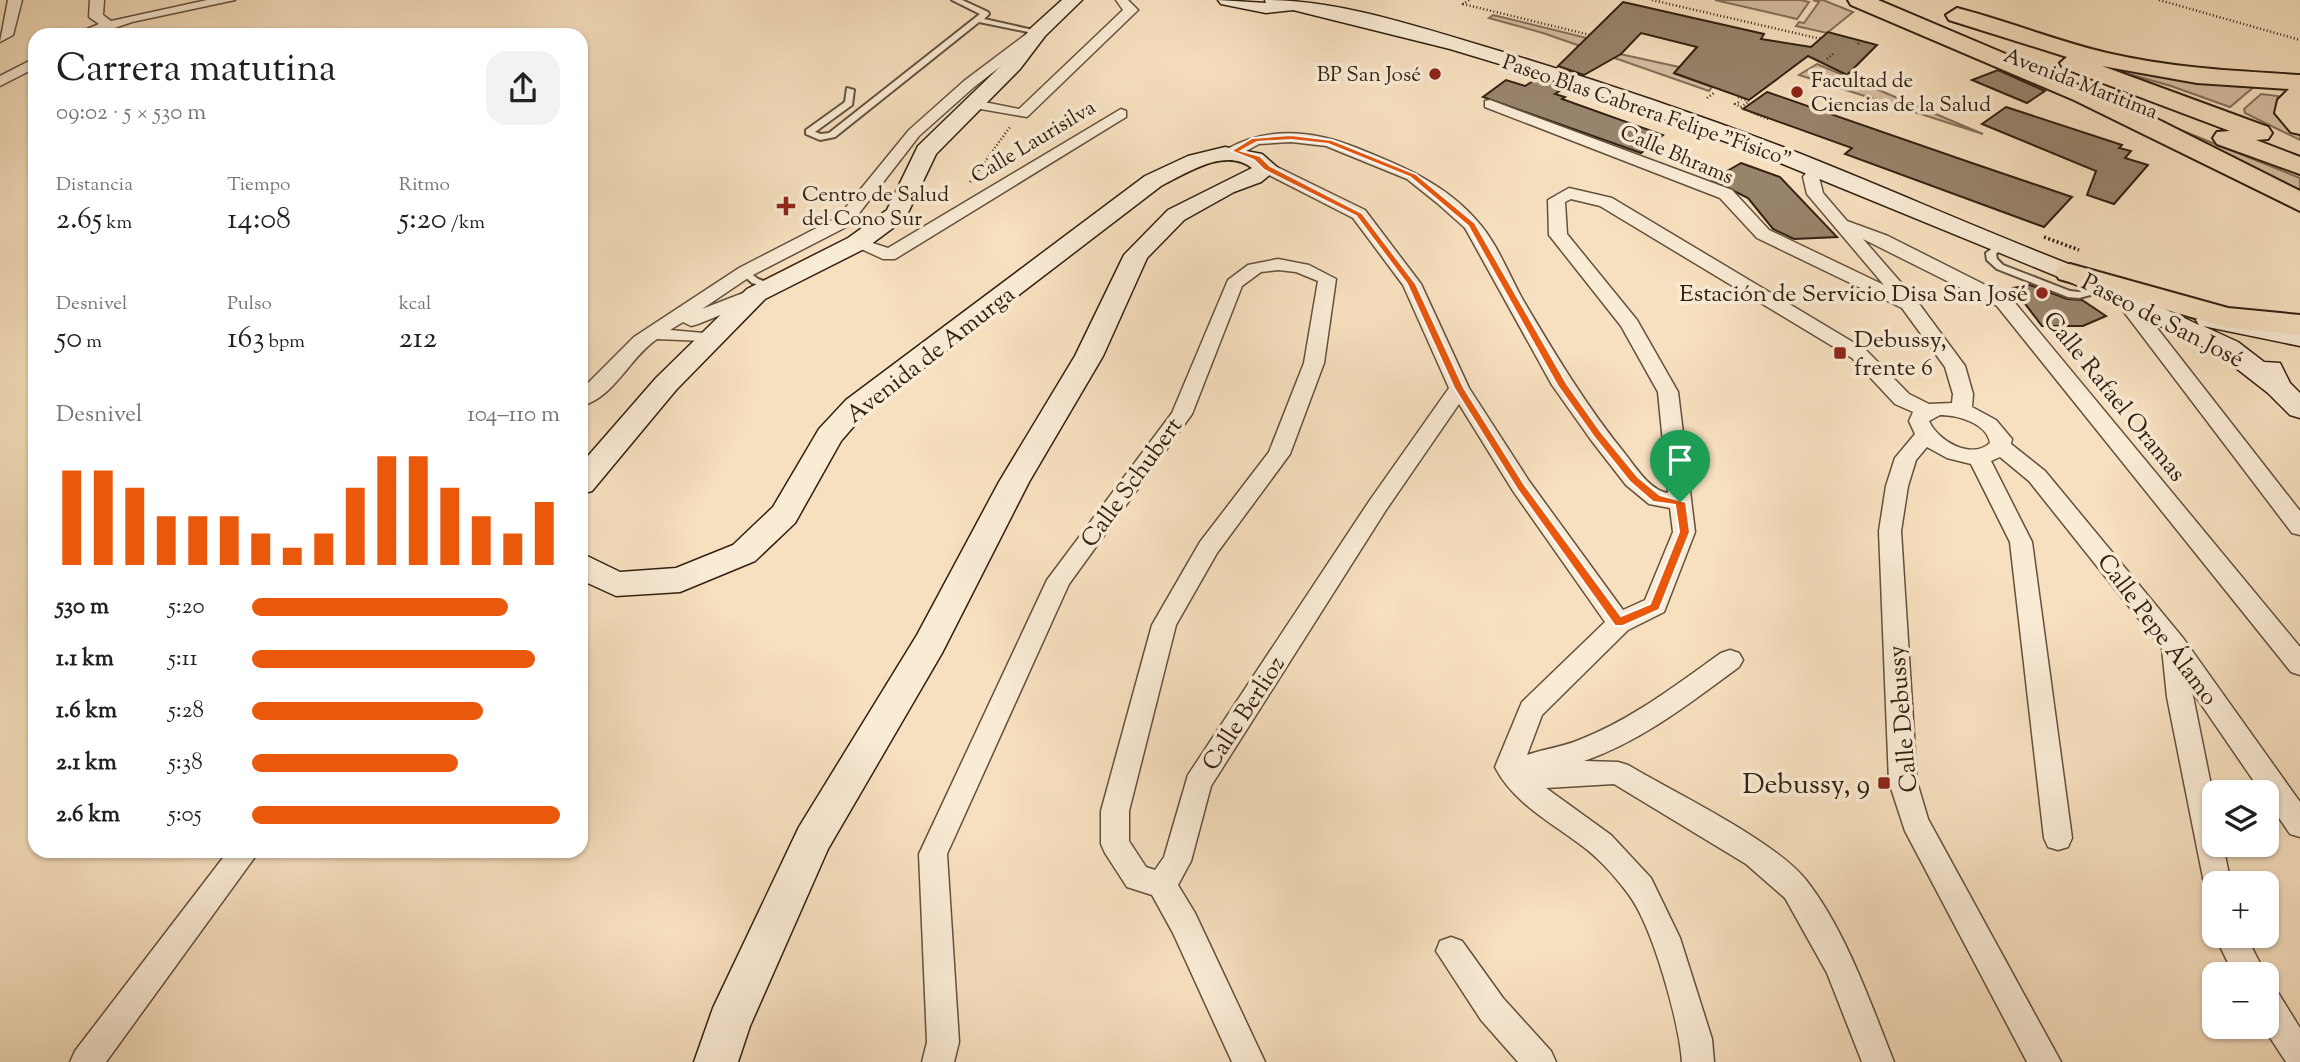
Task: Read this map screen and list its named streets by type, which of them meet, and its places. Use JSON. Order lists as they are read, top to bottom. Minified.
{"streets":{"highway":["Avenida Maritima"],"street":["Paseo Blas Cabrera Felipe \"Físico\"","Calle Laurisilva","Calle Bhrams","Paseo de San José","Avenida de Amurga","Calle Rafael Oramas","Calle Schubert","Calle Pepe Álamo","Calle Berlioz","Calle Debussy"]},"crossings":[["Paseo Blas Cabrera Felipe \"Físico\"","Paseo de San José"],["Calle Schubert","Calle Berlioz"]],"places":{"other":["BP San José","Facultad de Ciencias de la Salud","Estación de Servicio Disa San José"],"health":["Centro de Salud del Cono Sur"],"transit":["Debussy, frente 6","Debussy, 9"]},"page":{"heading":["Carrera matutina","09:02 · 5 × 530 m"],"stats":[["Distancia","2.65 km"],["Tiempo","14:08"],["Ritmo","5:20 /km"],["Desnivel","50 m"],["Pulso","163 bpm"],["kcal","212"]],"chart":["Desnivel","104–110 m"],"list":[{"name":"530 m","note":"5:20"},{"name":"1.1 km","note":"5:11"},{"name":"1.6 km","note":"5:28"},{"name":"2.1 km","note":"5:38"},{"name":"2.6 km","note":"5:05"}],"map_buttons":["+","−"]}}
